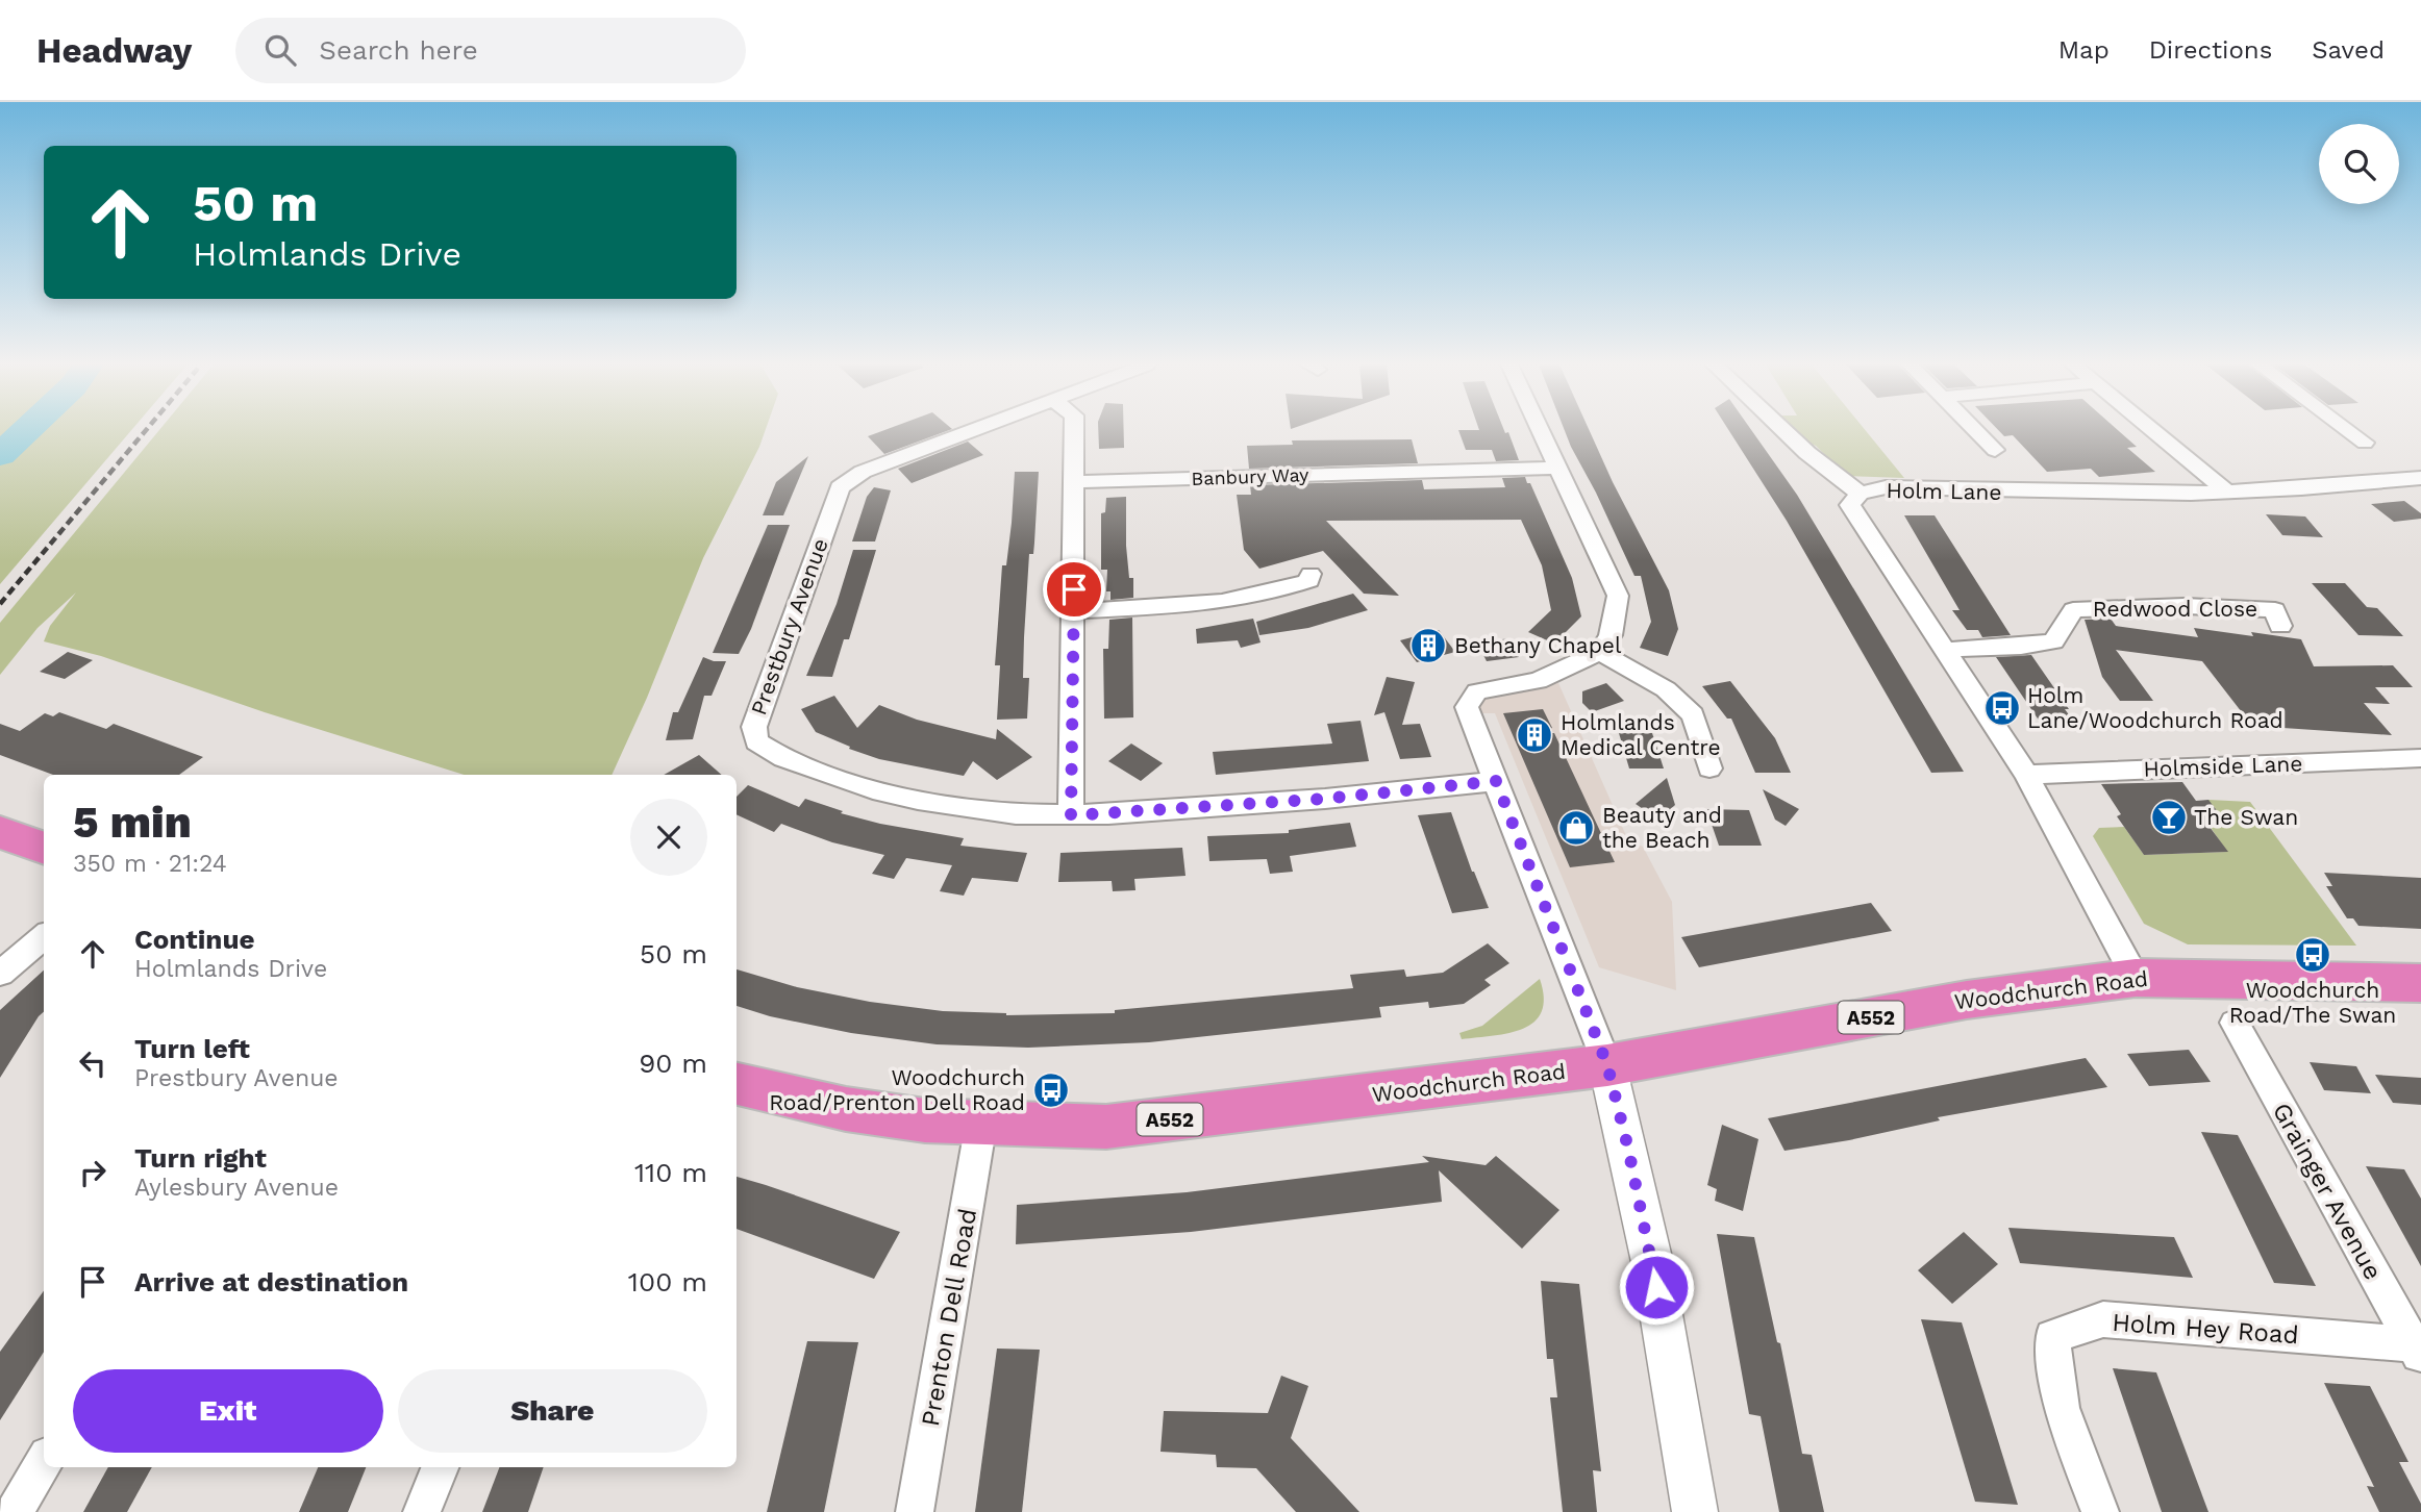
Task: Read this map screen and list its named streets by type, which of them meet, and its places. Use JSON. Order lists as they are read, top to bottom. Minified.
{"streets":{"highway":["Woodchurch Road","A552"],"street":["Banbury Way","Holm Lane","Redwood Close","Prestbury Avenue","Holmside Lane","Grainger Avenue","Prenton Dell Road","Holm Hey Road"]},"crossings":[["Holm Lane","Redwood Close"],["Holm Lane","Holmside Lane"],["Holm Lane","Woodchurch Road"],["Woodchurch Road","Prenton Dell Road"],["Grainger Avenue","Holm Hey Road"]],"places":{"building":["Bethany Chapel","Holmlands Medical Centre"],"bus stop":["Holm Lane/Woodchurch Road","Woodchurch Road/The Swan","Woodchurch Road/Prenton Dell Road"],"bar":["The Swan"],"shop":["Beauty and the Beach"]},"page":{"header":"Headway","search":"Search here","nav":["Map","Directions","Saved"],"turn":["50 m","Holmlands Drive"],"heading":["5 min","350 m · 21:24"],"list":[{"name":"Continue","note":"Holmlands Drive","value":"50 m"},{"name":"Turn left","note":"Prestbury Avenue","value":"90 m"},{"name":"Turn right","note":"Aylesbury Avenue","value":"110 m"},{"name":"Arrive at destination","value":"100 m"}],"buttons":["Exit","Share"]}}
